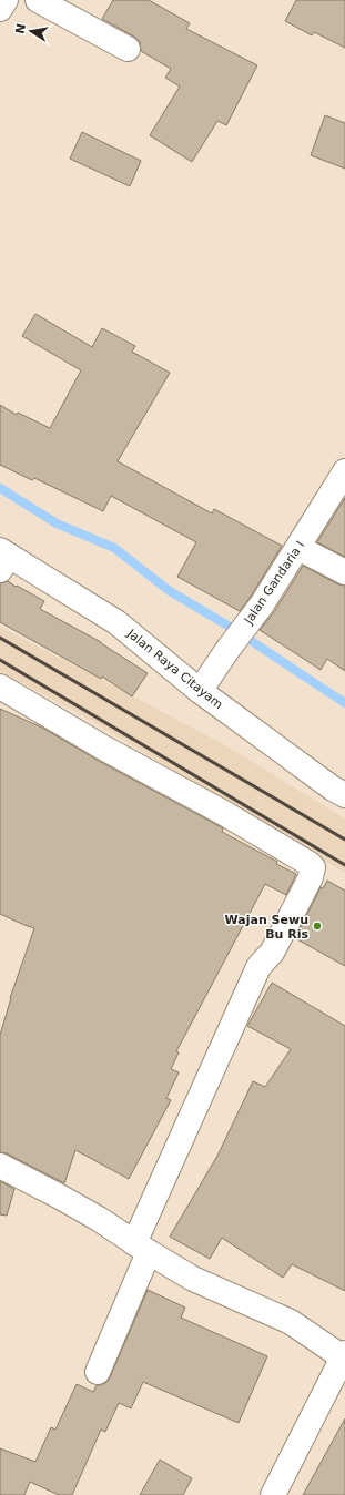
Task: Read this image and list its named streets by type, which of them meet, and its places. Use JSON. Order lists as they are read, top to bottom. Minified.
{"streets":{"street":["Jalan Gandaria I","Jalan Raya Citayam"]},"crossings":[["Jalan Gandaria I","Jalan Raya Citayam"]],"places":["Wajan Sewu Bu Ris"],"north":"left"}
